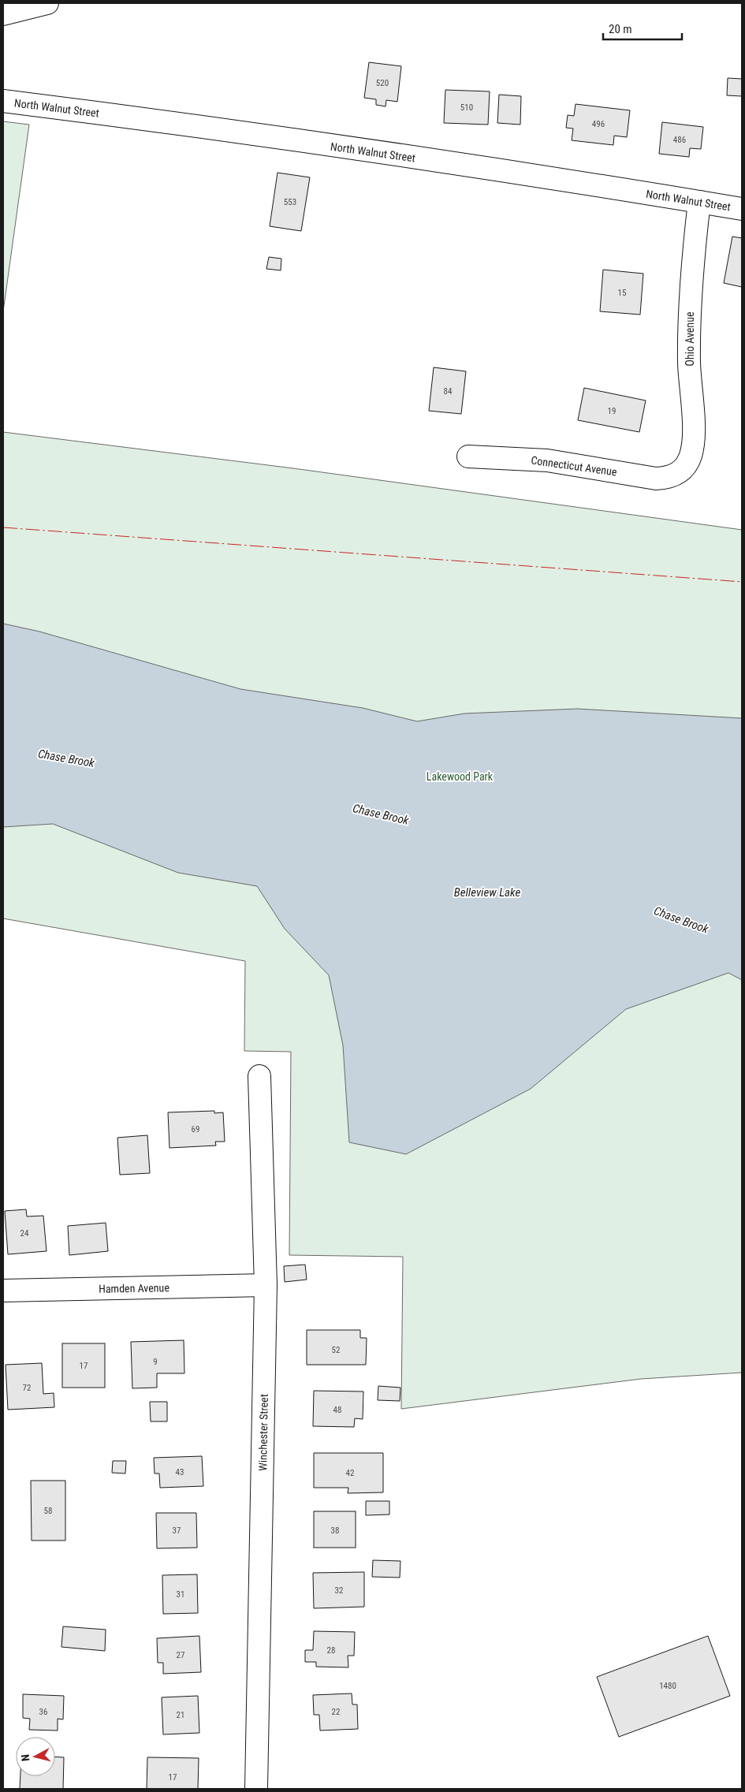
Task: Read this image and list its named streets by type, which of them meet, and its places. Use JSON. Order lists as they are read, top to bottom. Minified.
{"streets":{"street":["North Walnut Street","Ohio Avenue","Connecticut Avenue","Hamden Avenue","Winchester Street"]},"crossings":[["North Walnut Street","Ohio Avenue"],["Ohio Avenue","Connecticut Avenue"],["Hamden Avenue","Winchester Street"]],"water":["Chase Brook","Belleview Lake"],"parks":["Lakewood Park"],"house_numbers":["520","510","496","486","553","15","84","19","69","24","52","9","17","72","48","43","42","58","37","38","32","31","28","27","1480","36","22","21","17"],"scale_bar":"20 m","north":"left"}
